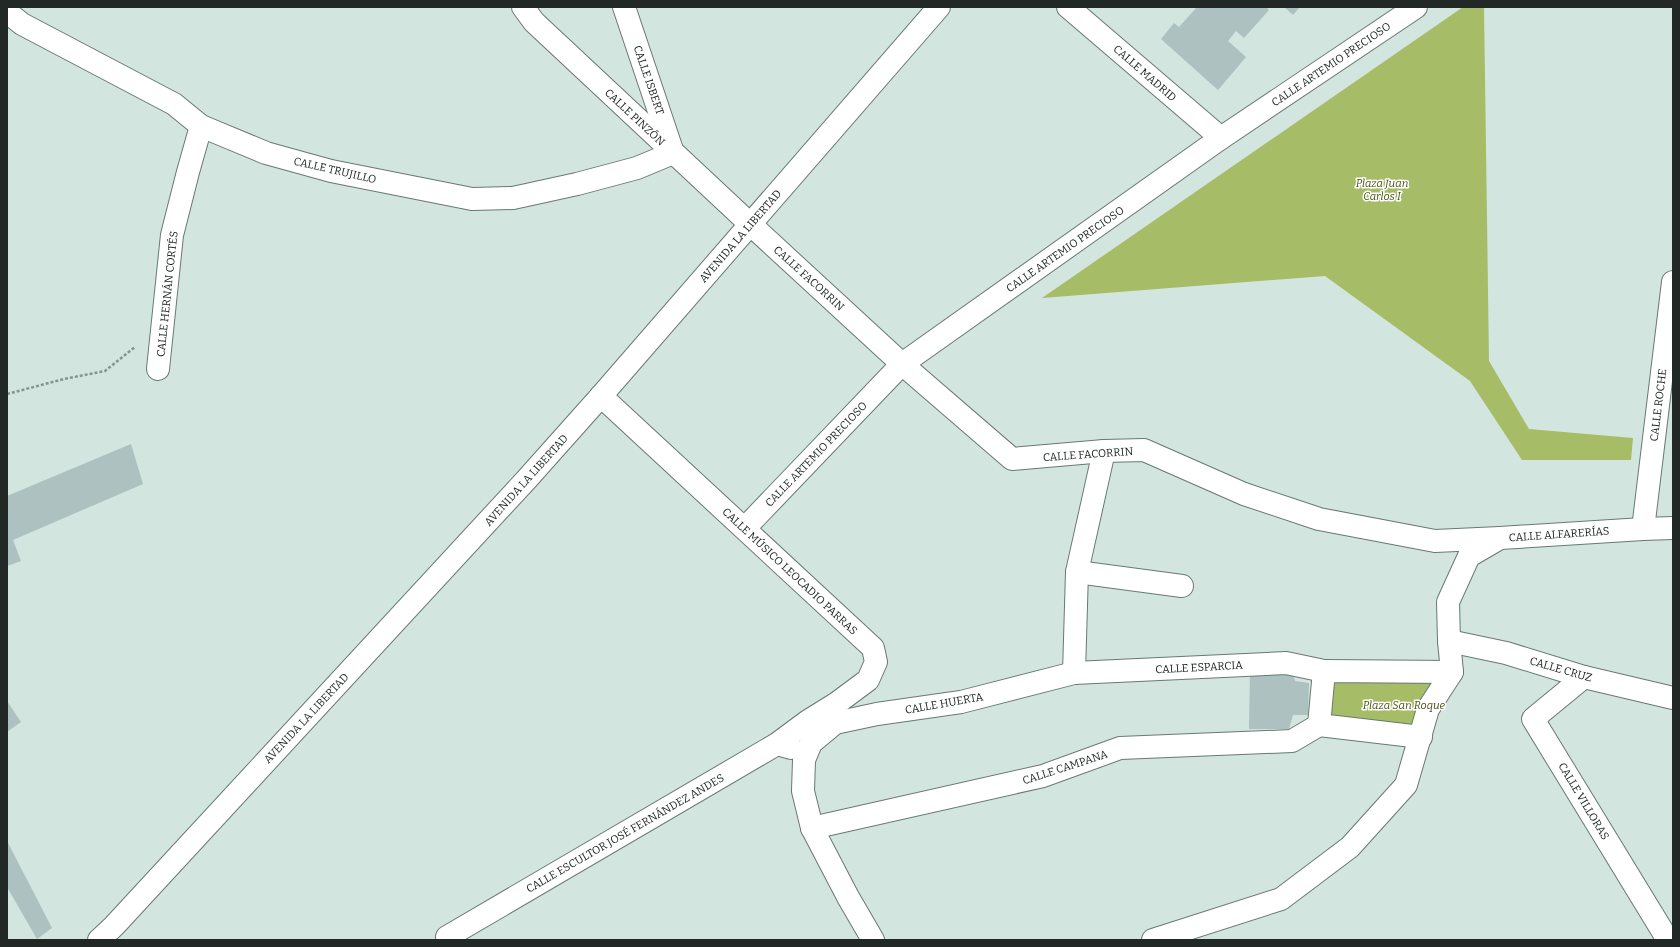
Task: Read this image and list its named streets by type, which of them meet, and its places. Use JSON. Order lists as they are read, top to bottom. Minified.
{"streets":{"street":["CALLE ARTEMIO PRECIOSO","CALLE MADRID","CALLE ISBERT","CALLE PINZÓN","CALLE TRUJILLO","AVENIDA LA LIBERTAD","CALLE FACORRIN","CALLE HERNÁN CORTÉS","CALLE ROCHE","CALLE ALFARERÍAS","CALLE MÚSICO LEOCADIO PARRAS","CALLE ESPARCIA","CALLE CRUZ","CALLE HUERTA","CALLE CAMPANA","CALLE VILLORAS","CALLE ESCULTOR JOSÉ FERNÁNDEZ ANDES"]},"crossings":[["CALLE ARTEMIO PRECIOSO","CALLE MADRID"],["CALLE ARTEMIO PRECIOSO","CALLE FACORRIN"],["CALLE ARTEMIO PRECIOSO","CALLE MÚSICO LEOCADIO PARRAS"],["CALLE ISBERT","CALLE PINZÓN"],["CALLE ISBERT","CALLE TRUJILLO"],["CALLE PINZÓN","CALLE TRUJILLO"],["CALLE PINZÓN","AVENIDA LA LIBERTAD"],["CALLE PINZÓN","CALLE FACORRIN"],["CALLE TRUJILLO","CALLE HERNÁN CORTÉS"],["AVENIDA LA LIBERTAD","CALLE FACORRIN"],["AVENIDA LA LIBERTAD","CALLE MÚSICO LEOCADIO PARRAS"],["CALLE FACORRIN","CALLE ALFARERÍAS"],["CALLE ROCHE","CALLE ALFARERÍAS"],["CALLE ALFARERÍAS","CALLE ESPARCIA"],["CALLE ALFARERÍAS","CALLE CRUZ"],["CALLE MÚSICO LEOCADIO PARRAS","CALLE ESCULTOR JOSÉ FERNÁNDEZ ANDES"],["CALLE ESPARCIA","CALLE HUERTA"],["CALLE CRUZ","CALLE VILLORAS"],["CALLE HUERTA","CALLE CAMPANA"]],"parks":["Plaza Juan Carlos I","Plaza San Roque"]}
